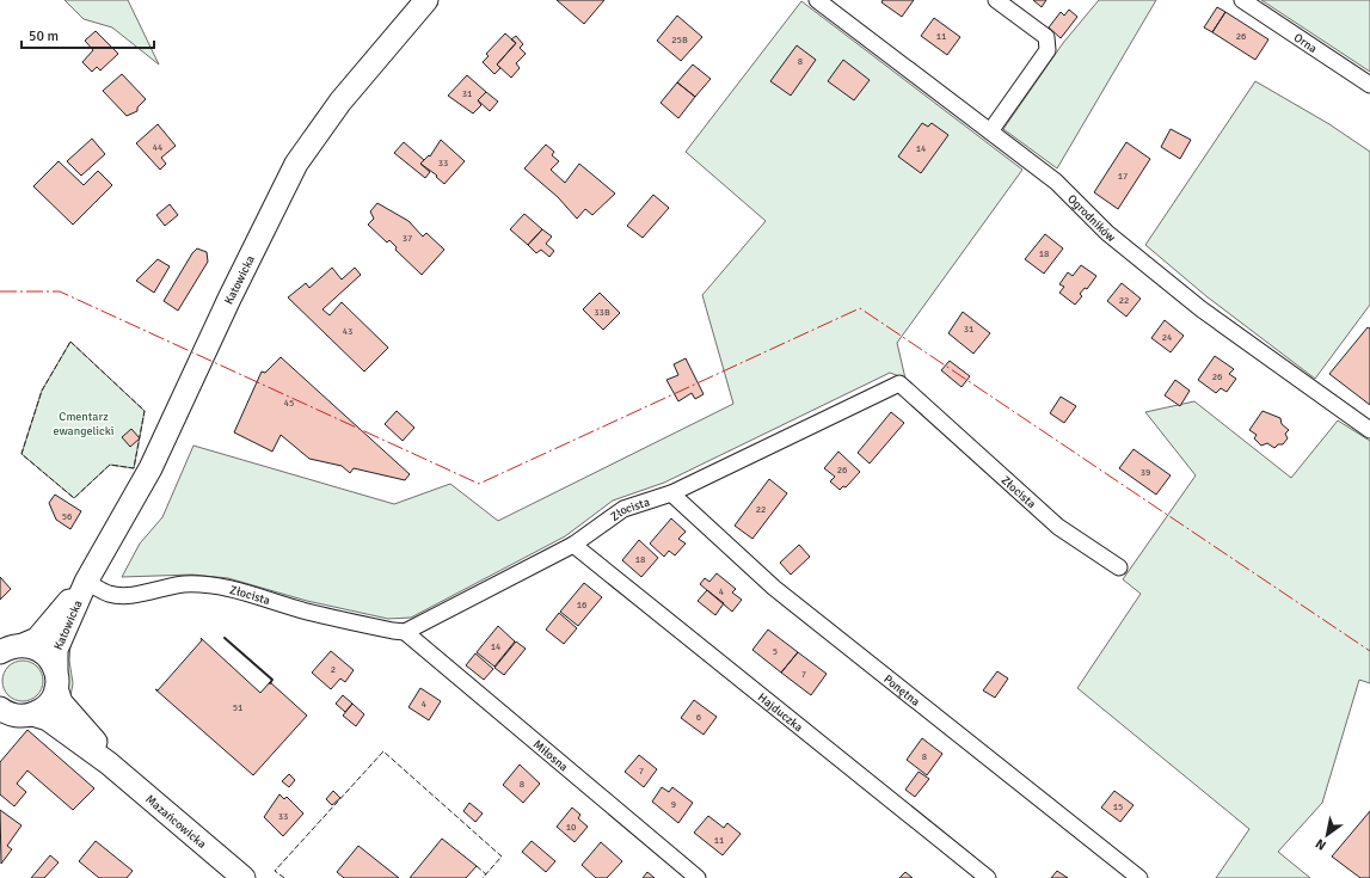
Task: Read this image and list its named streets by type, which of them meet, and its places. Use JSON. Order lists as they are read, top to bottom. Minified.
{"streets":{"street":["Orna","Ogrodników","Katowicka","Złocista","Ponętna","Hajduczka","Miłosna","Mazańcowicka"]},"crossings":[["Katowicka","Złocista"],["Katowicka","Mazańcowicka"],["Złocista","Ponętna"],["Złocista","Hajduczka"],["Złocista","Miłosna"]],"parks":["Cmentarz ewangelicki"],"house_numbers":["11","26","25B","8","31","44","14","33","17","37","18","22","33B","31","43","24","26","45","26","39","22","56","18","4","16","14","5","2","7","4","51","6","8","7","8","9","15","33","10","11"],"scale_bar":"50 m","north":"bottom left"}
